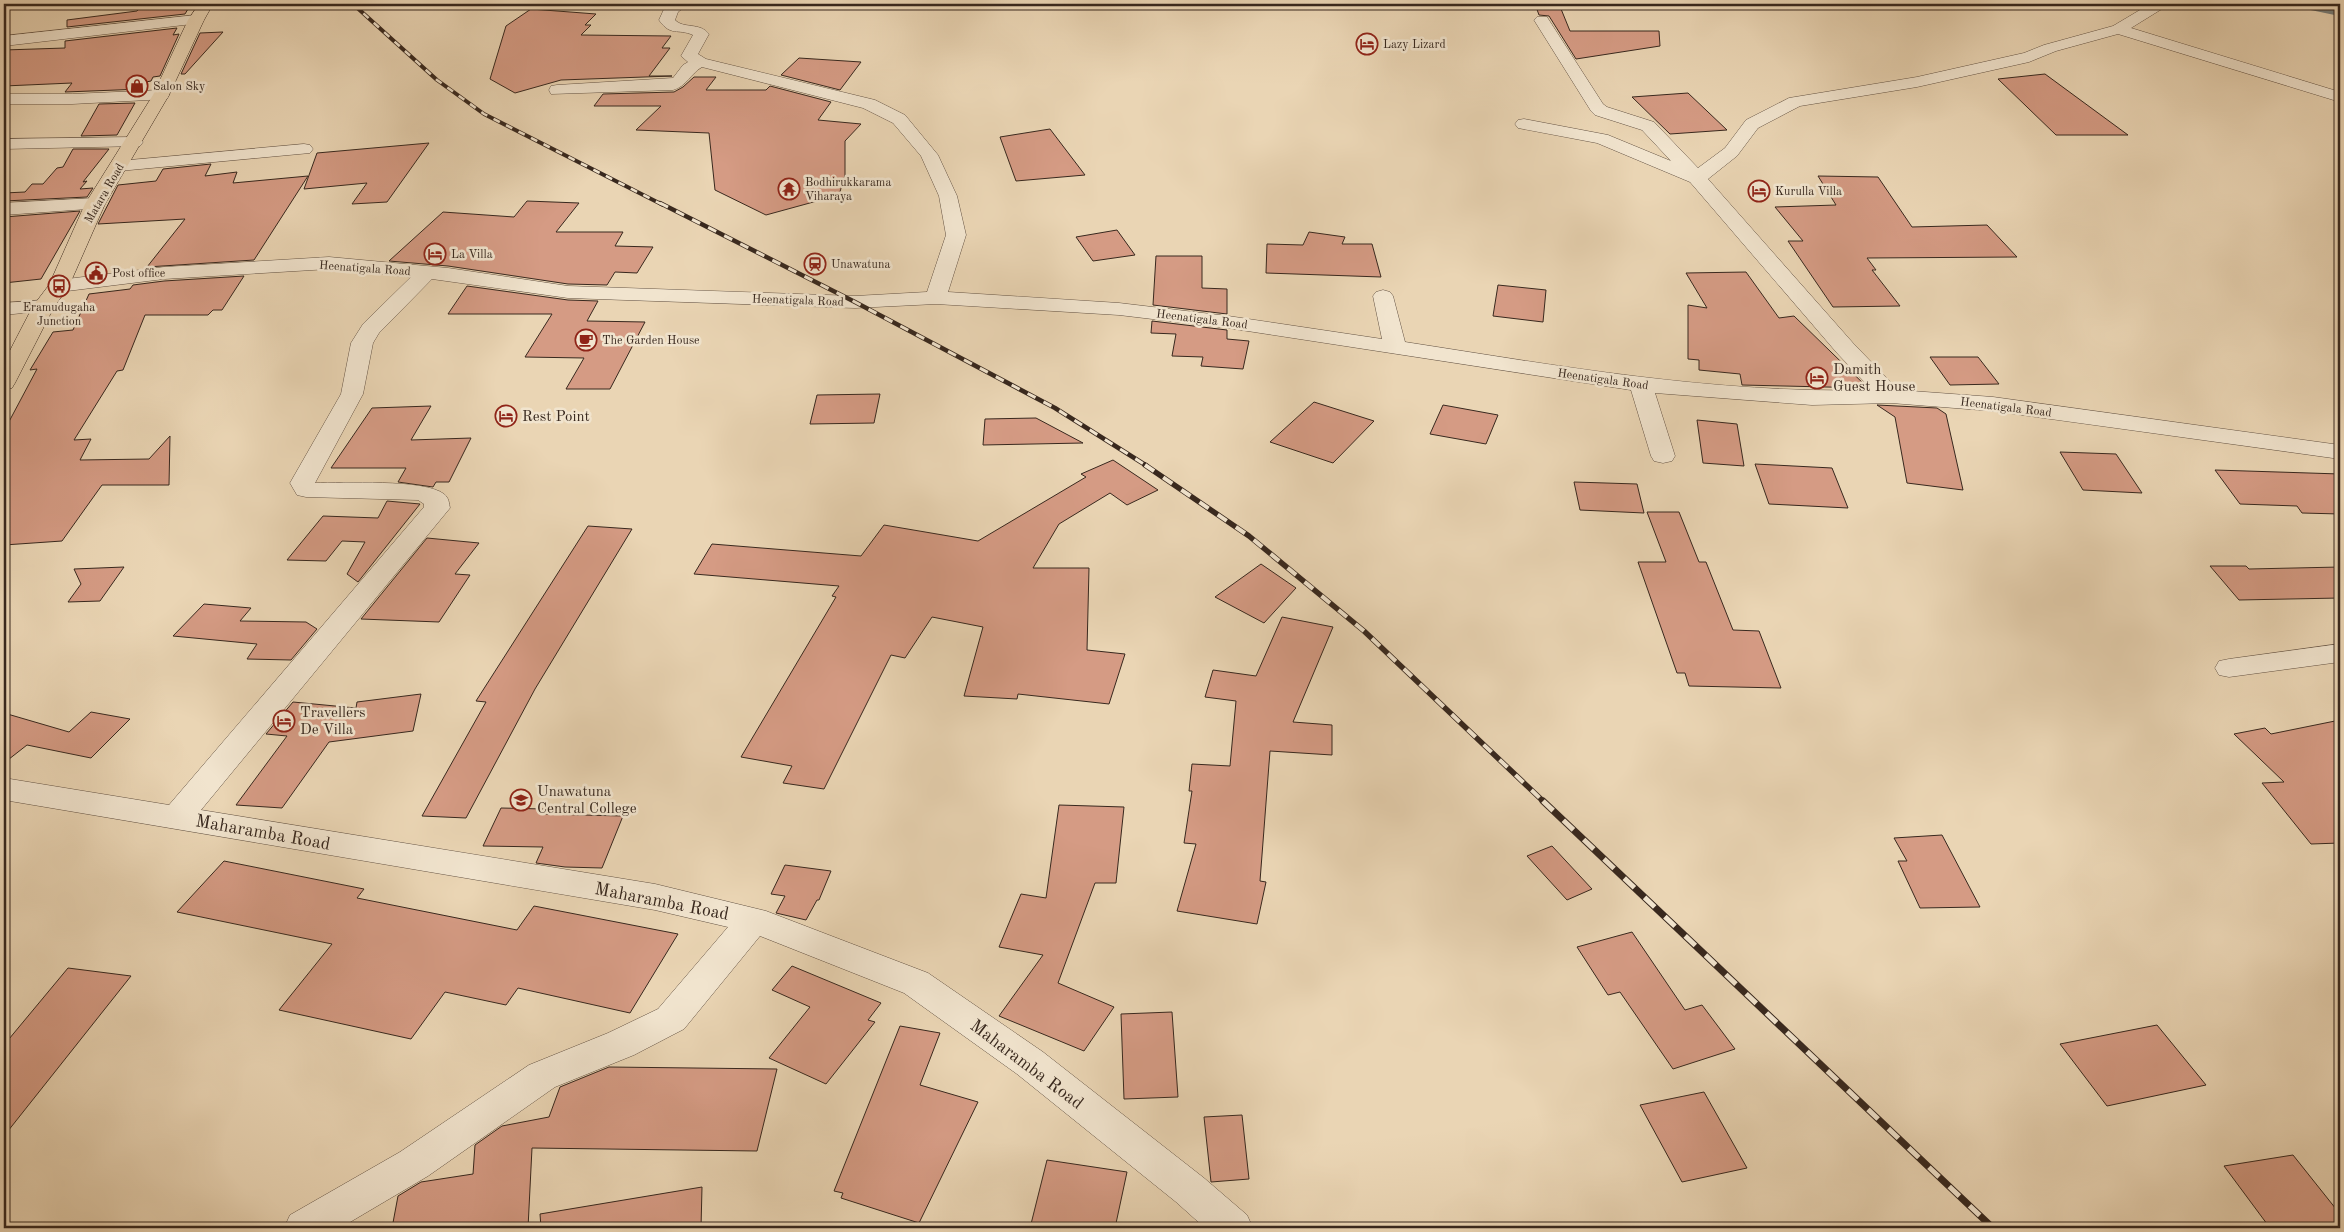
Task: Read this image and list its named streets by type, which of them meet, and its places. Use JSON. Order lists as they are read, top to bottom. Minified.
{"streets":{"highway":["Matara Road"],"street":["Heenatigala Road","Maharamba Road"]},"crossings":[["Matara Road","Heenatigala Road"]],"places":{"hotel":["Lazy Lizard","Kurulla Villa","La Villa","Damith Guest House","Rest Point","Travellers De Villa"],"shop":["Salon Sky"],"temple":["Bodhirukkarama Viharaya"],"station":["Unawatuna"],"public building":["Post office"],"bus stop":["Eramudugaha Junction"],"cafe":["The Garden House"],"school or university":["Unawatuna Central College"]}}
